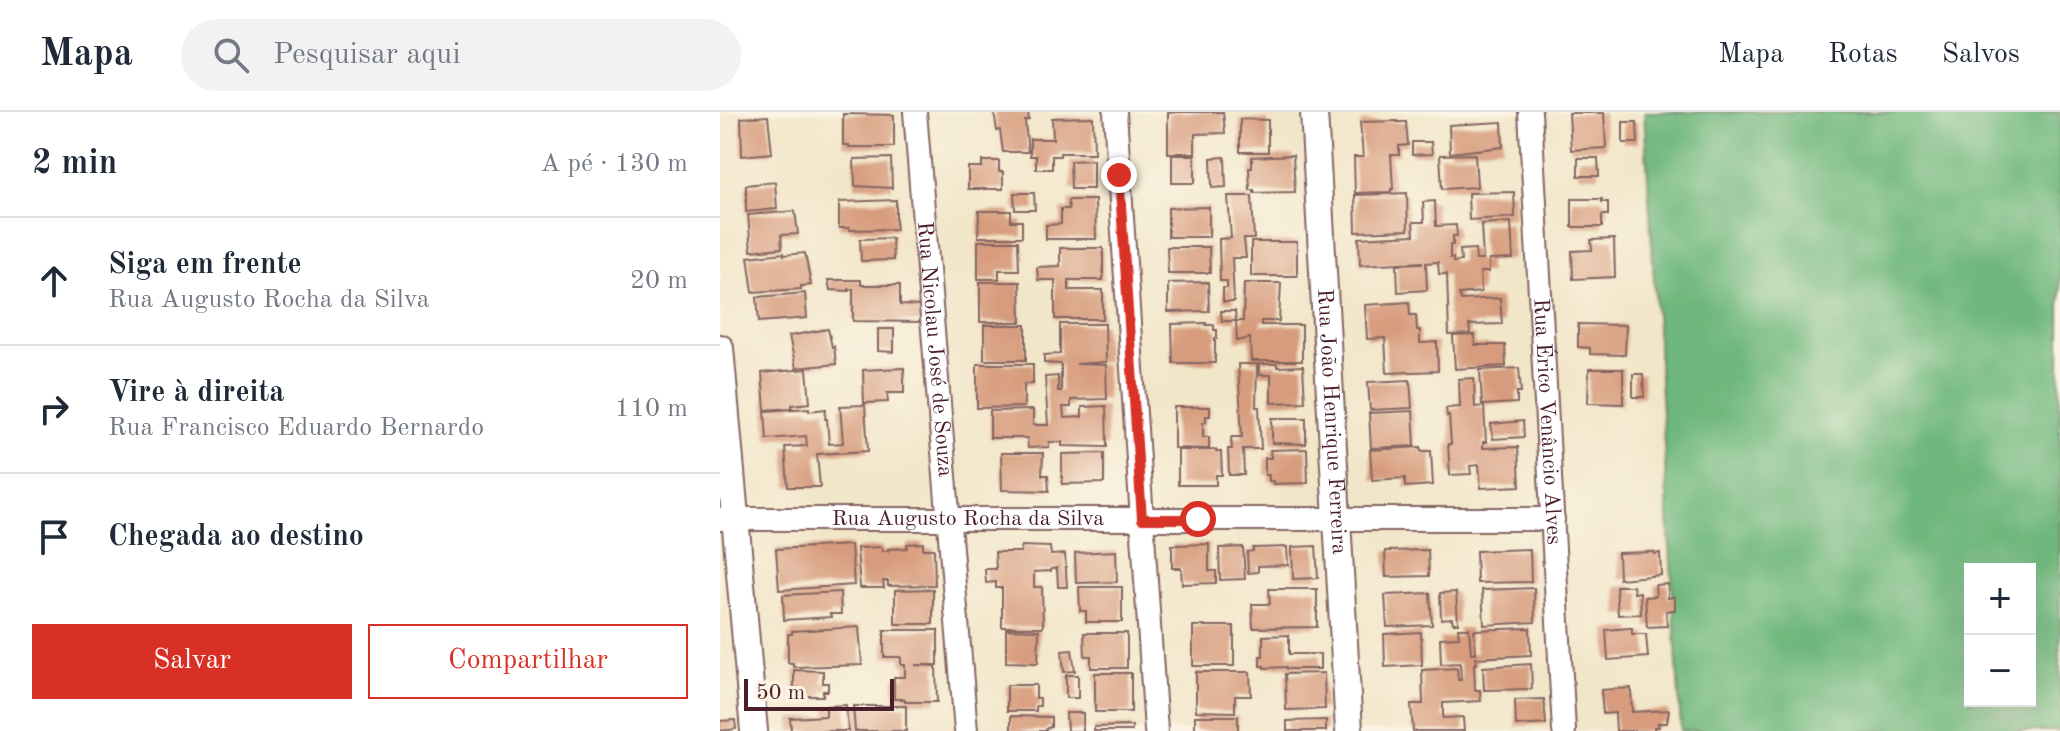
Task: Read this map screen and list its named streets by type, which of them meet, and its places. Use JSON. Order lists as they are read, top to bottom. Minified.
{"streets":{"street":["Rua Nicolau José de Souza","Rua João Henrique Ferreira","Rua Érico Venâncio Alves","Rua Augusto Rocha da Silva"]},"crossings":[["Rua Nicolau José de Souza","Rua Augusto Rocha da Silva"],["Rua João Henrique Ferreira","Rua Augusto Rocha da Silva"],["Rua Érico Venâncio Alves","Rua Augusto Rocha da Silva"]],"scale_bar":"50 m","page":{"header":"Mapa","search":"Pesquisar aqui","nav":["Mapa","Rotas","Salvos"],"heading":["2 min","A pé · 130 m"],"list":[["Siga em frente","Rua Augusto Rocha da Silva","20 m"],["Vire à direita","Rua Francisco Eduardo Bernardo","110 m"],"Chegada ao destino"],"map_buttons":["+","−"],"buttons":["Salvar","Compartilhar"],"scale":"50 m"}}
